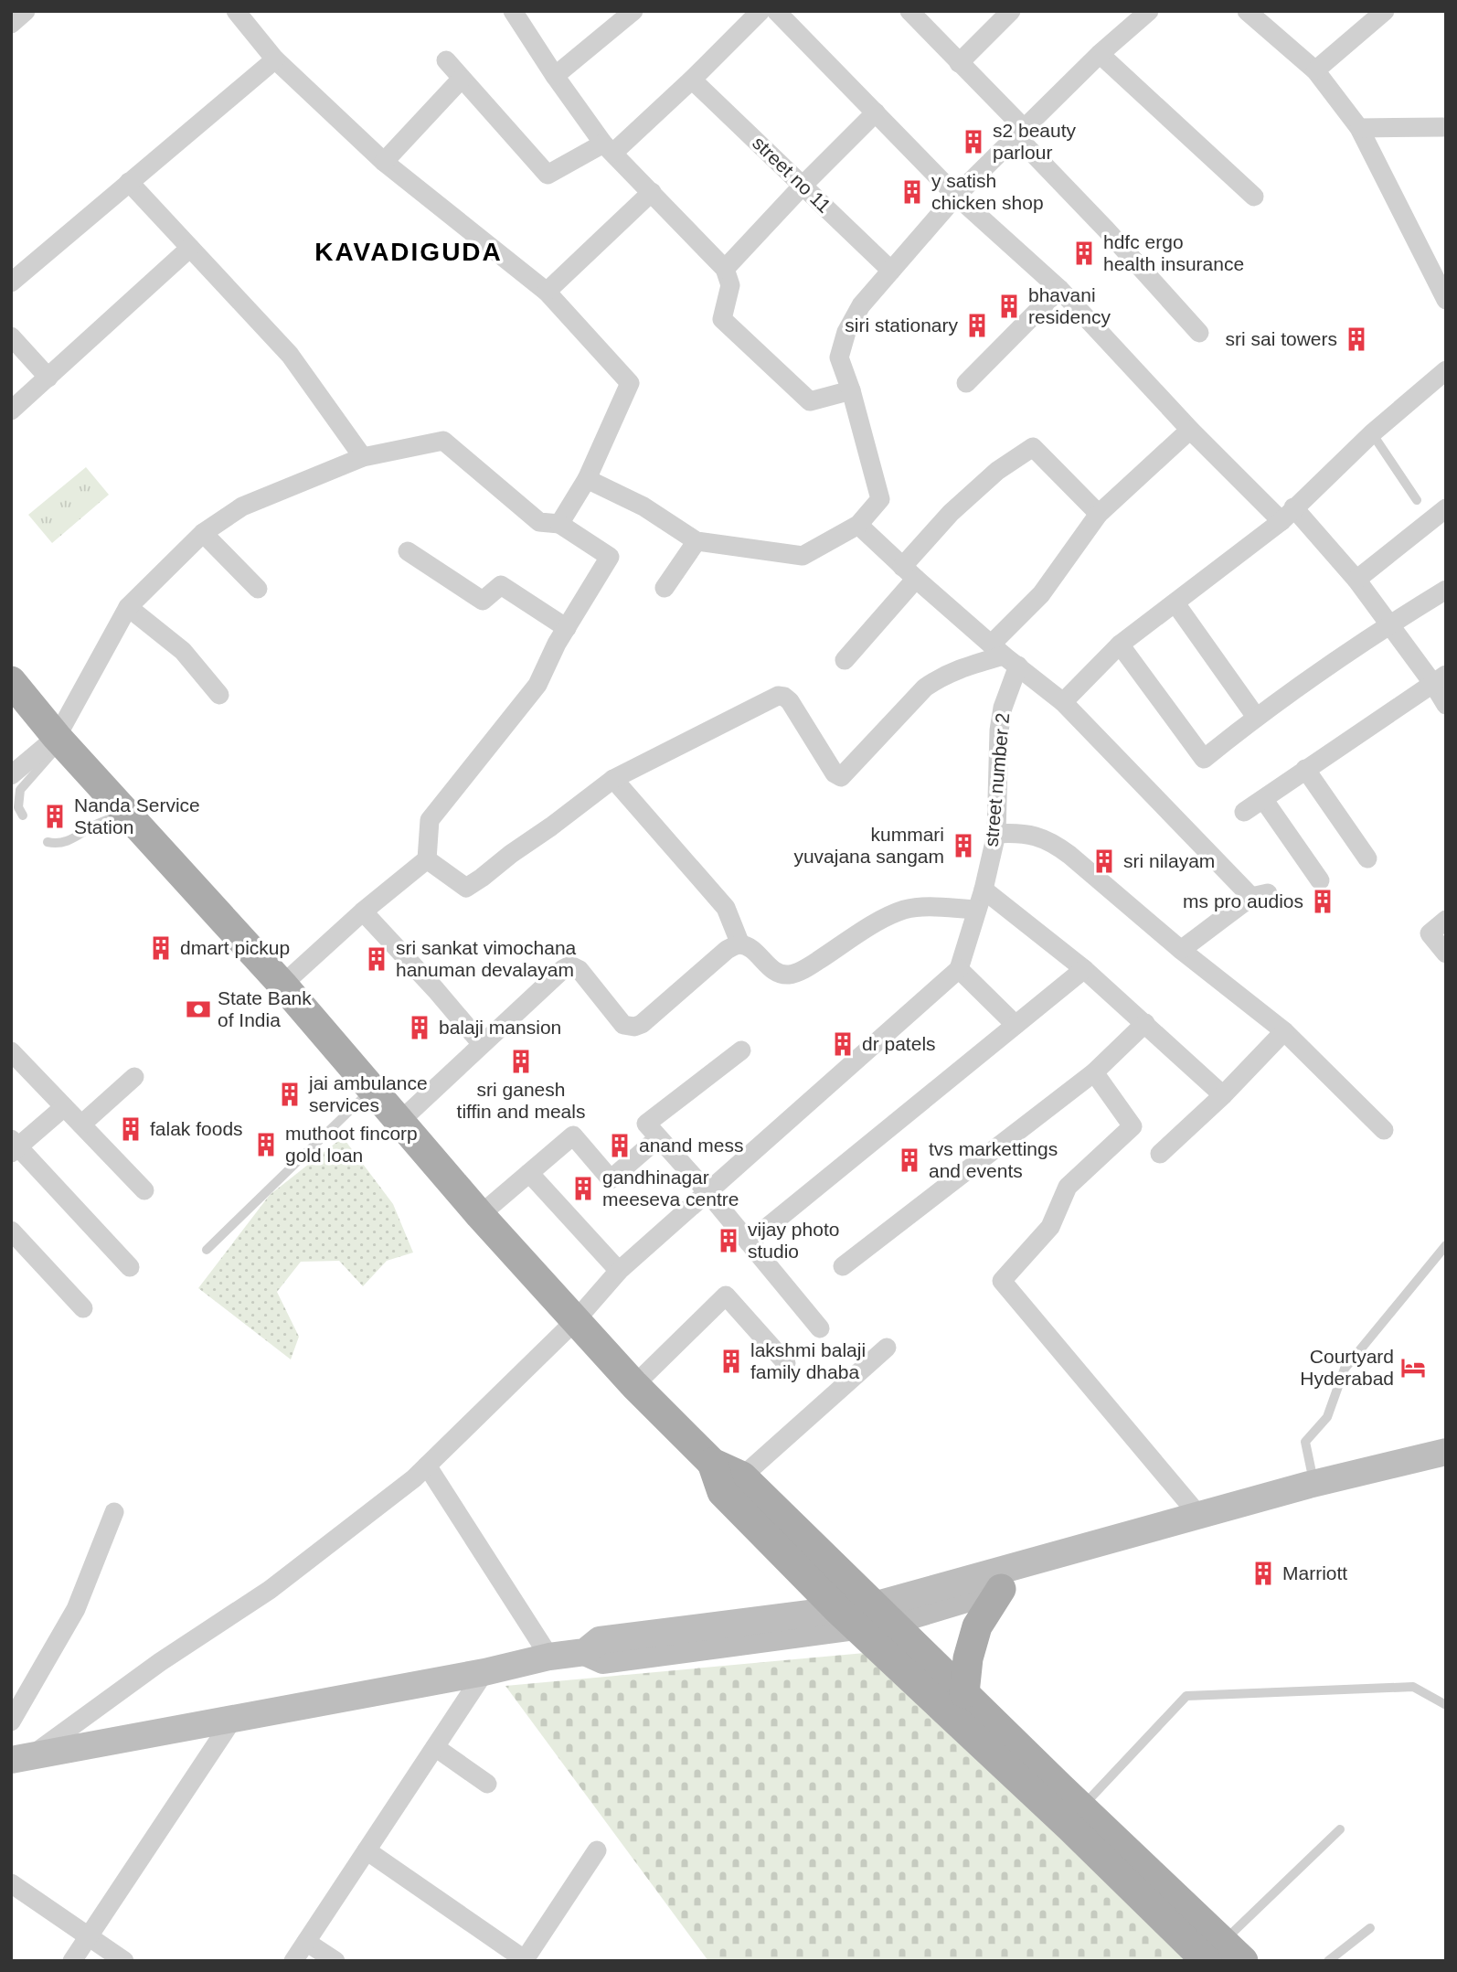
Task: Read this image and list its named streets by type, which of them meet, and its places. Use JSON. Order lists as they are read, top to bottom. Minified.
{"streets":{"street":["street no 11","street number 2"]},"districts":["KAVADIGUDA"],"places":{"building":["s2 beauty parlour","y satish chicken shop","hdfc ergo health insurance","bhavani residency","siri stationary","sri sai towers","Nanda Service Station","kummari yuvajana sangam","sri nilayam","ms pro audios","dmart pickup","sri sankat vimochana hanuman devalayam","balaji mansion","dr patels","sri ganesh tiffin and meals","jai ambulance services","falak foods","muthoot fincorp gold loan","anand mess","tvs markettings and events","gandhinagar meeseva centre","vijay photo studio","lakshmi balaji family dhaba","Marriott"],"bank":["State Bank of India"],"hotel":["Courtyard Hyderabad"]}}
